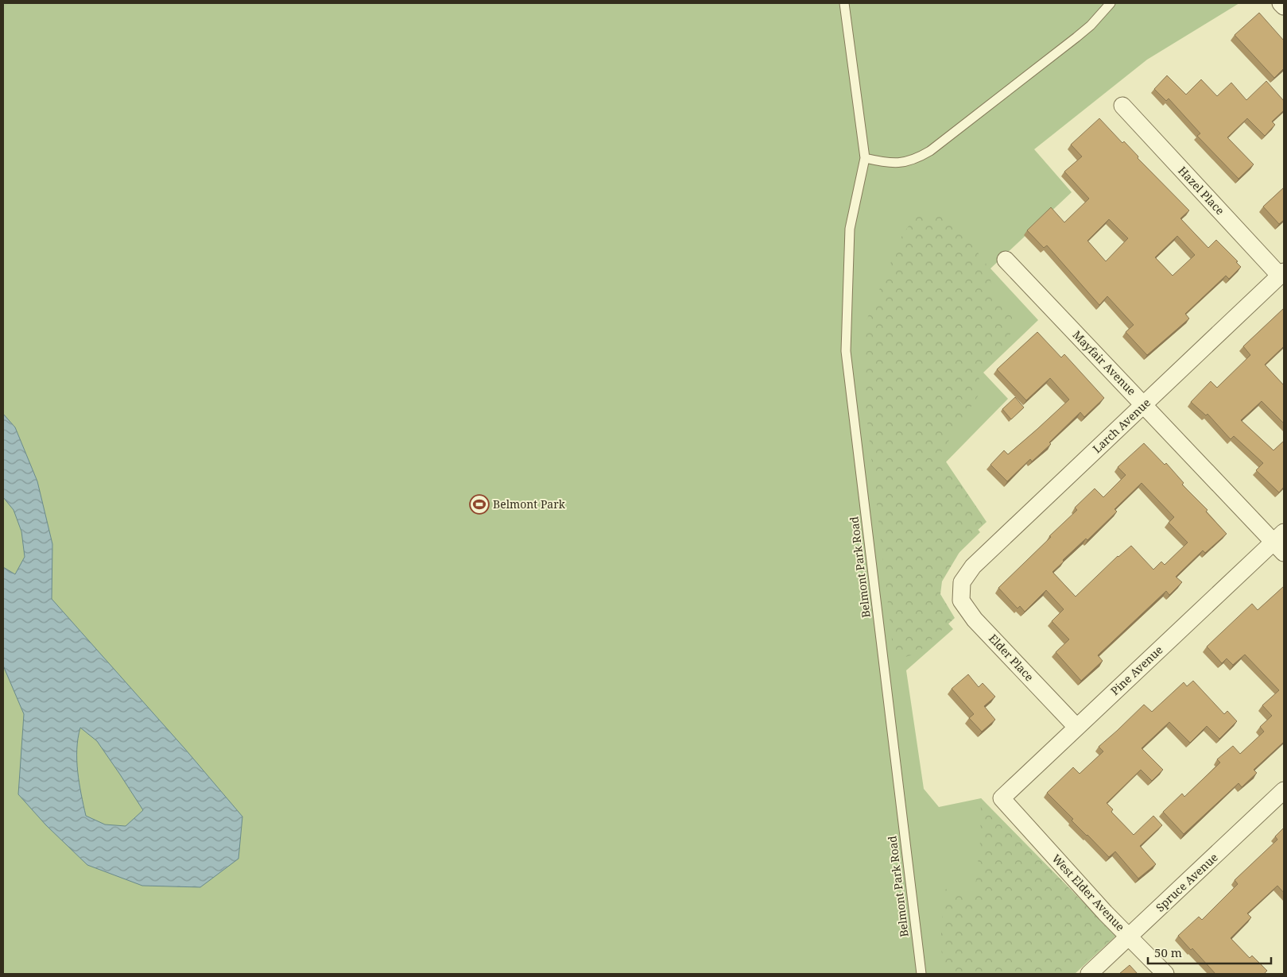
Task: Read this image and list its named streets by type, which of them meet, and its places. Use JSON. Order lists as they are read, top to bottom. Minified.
{"streets":{"street":["Hazel Place","Mayfair Avenue","Larch Avenue","Elder Place","Pine Avenue","Spruce Avenue","West Elder Avenue"],"lane":["Belmont Park Road"]},"crossings":[["Hazel Place","Larch Avenue"],["Mayfair Avenue","Larch Avenue"],["Mayfair Avenue","Pine Avenue"],["Larch Avenue","Elder Place"],["Elder Place","Pine Avenue"],["Pine Avenue","West Elder Avenue"],["Spruce Avenue","West Elder Avenue"]],"places":{"sports":["Belmont Park"]},"scale_bar":"50 m"}
